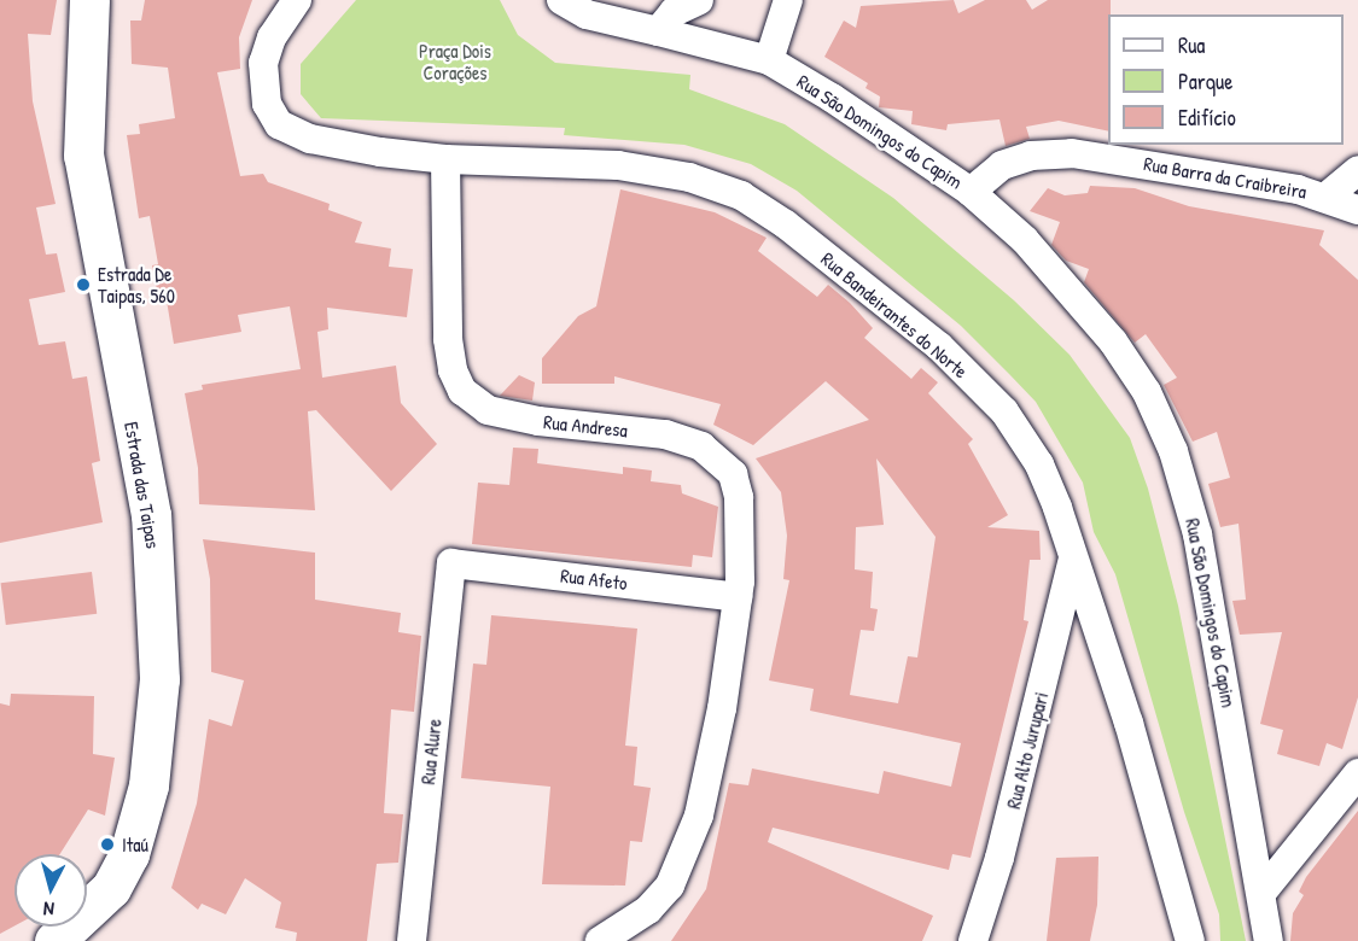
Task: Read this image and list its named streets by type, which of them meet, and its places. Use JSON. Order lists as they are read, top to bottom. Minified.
{"streets":{"main road":["Estrada das Taipas"],"street":["Rua São Domingos do Capim","Rua Barra da Craibreira","Rua Bandeirantes do Norte","Rua Andresa","Rua Afeto","Rua Alto Jurupari","Rua Alure"]},"crossings":[["Rua São Domingos do Capim","Rua Barra da Craibreira"],["Rua Bandeirantes do Norte","Rua Andresa"],["Rua Bandeirantes do Norte","Rua Alto Jurupari"],["Rua Andresa","Rua Afeto"],["Rua Afeto","Rua Alure"]],"parks":["Praça Dois Corações"],"places":["Estrada De Taipas, 560","Itaú"],"legend":["Rua","Parque","Edifício"],"north":"bottom"}
